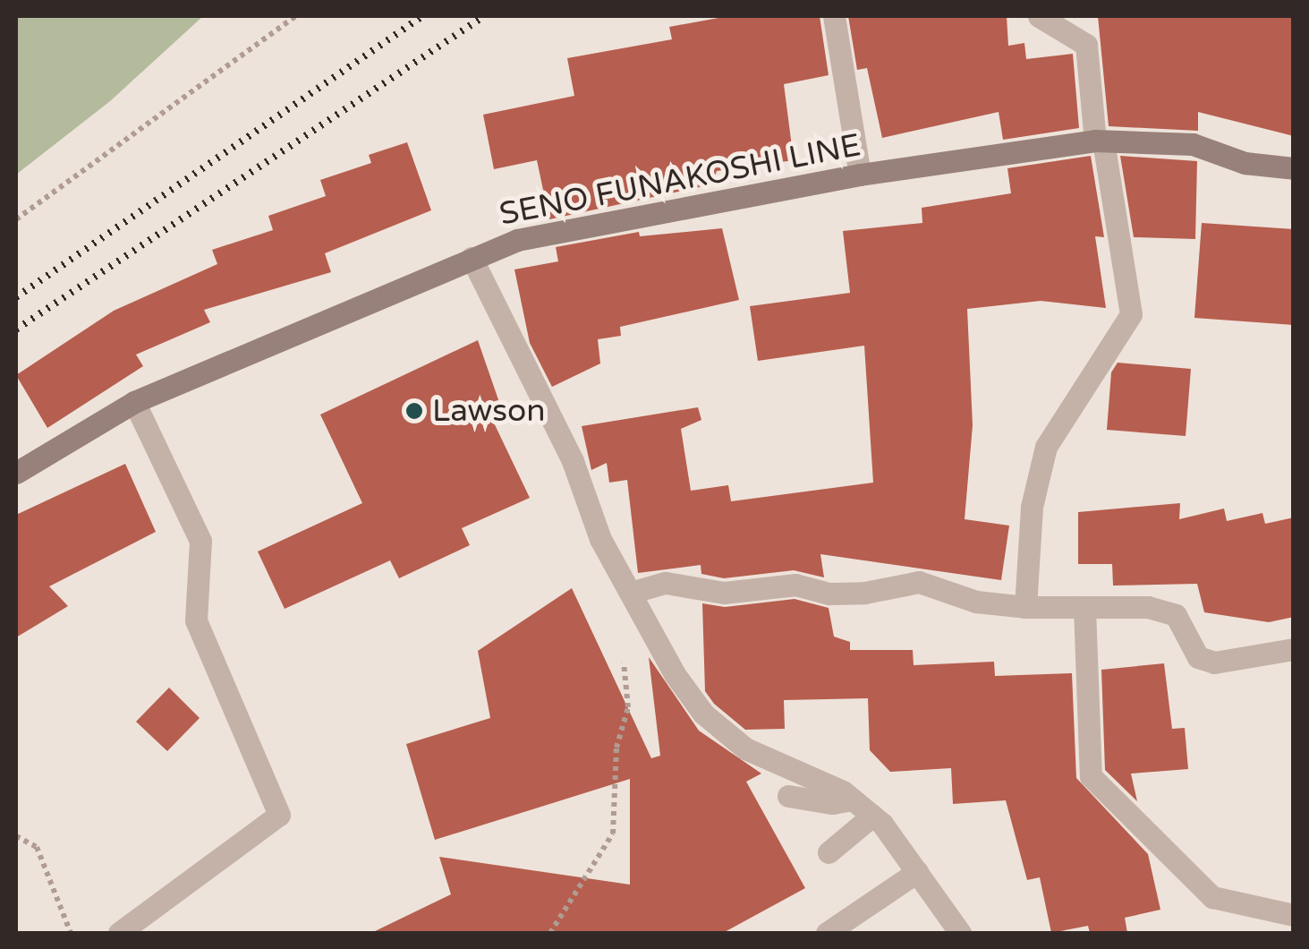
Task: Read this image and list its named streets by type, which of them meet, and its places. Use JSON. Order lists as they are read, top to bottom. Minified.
{"streets":{"main road":["SENO FUNAKOSHI LINE"]},"places":["Lawson"]}
